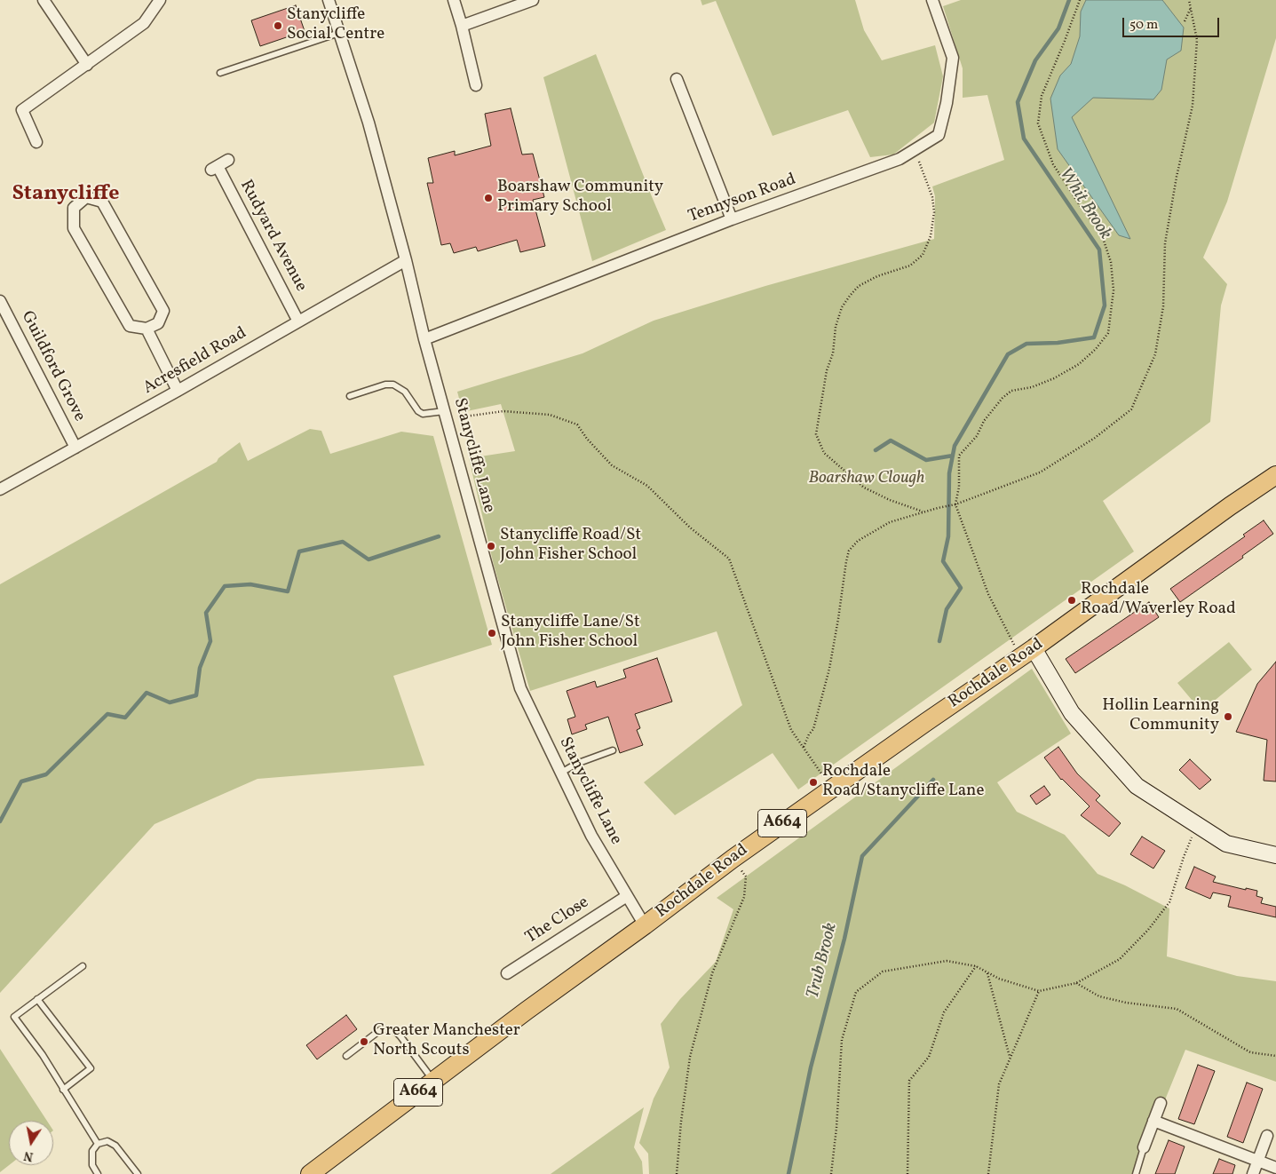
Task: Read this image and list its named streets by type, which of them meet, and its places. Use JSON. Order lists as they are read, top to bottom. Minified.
{"streets":{"main road":["Rochdale Road","A664"],"street":["Tennyson Road","Rudyard Avenue","Acresfield Road","Guildford Grove","Stanycliffe Lane","The Close"]},"crossings":[["Tennyson Road","Stanycliffe Lane"],["Rudyard Avenue","Acresfield Road"],["Acresfield Road","Guildford Grove"],["Acresfield Road","Stanycliffe Lane"],["Stanycliffe Lane","Rochdale Road"],["Stanycliffe Lane","The Close"]],"districts":["Stanycliffe"],"water":["Whit Brook","Trub Brook"],"parks":["Boarshaw Clough"],"places":["Stanycliffe Social Centre","Boarshaw Community Primary School","Stanycliffe Road/St John Fisher School","Rochdale Road/Waverley Road","Stanycliffe Lane/St John Fisher School","Hollin Learning Community","Rochdale Road/Stanycliffe Lane","Greater Manchester North Scouts"],"scale_bar":"50 m","north":"bottom"}
